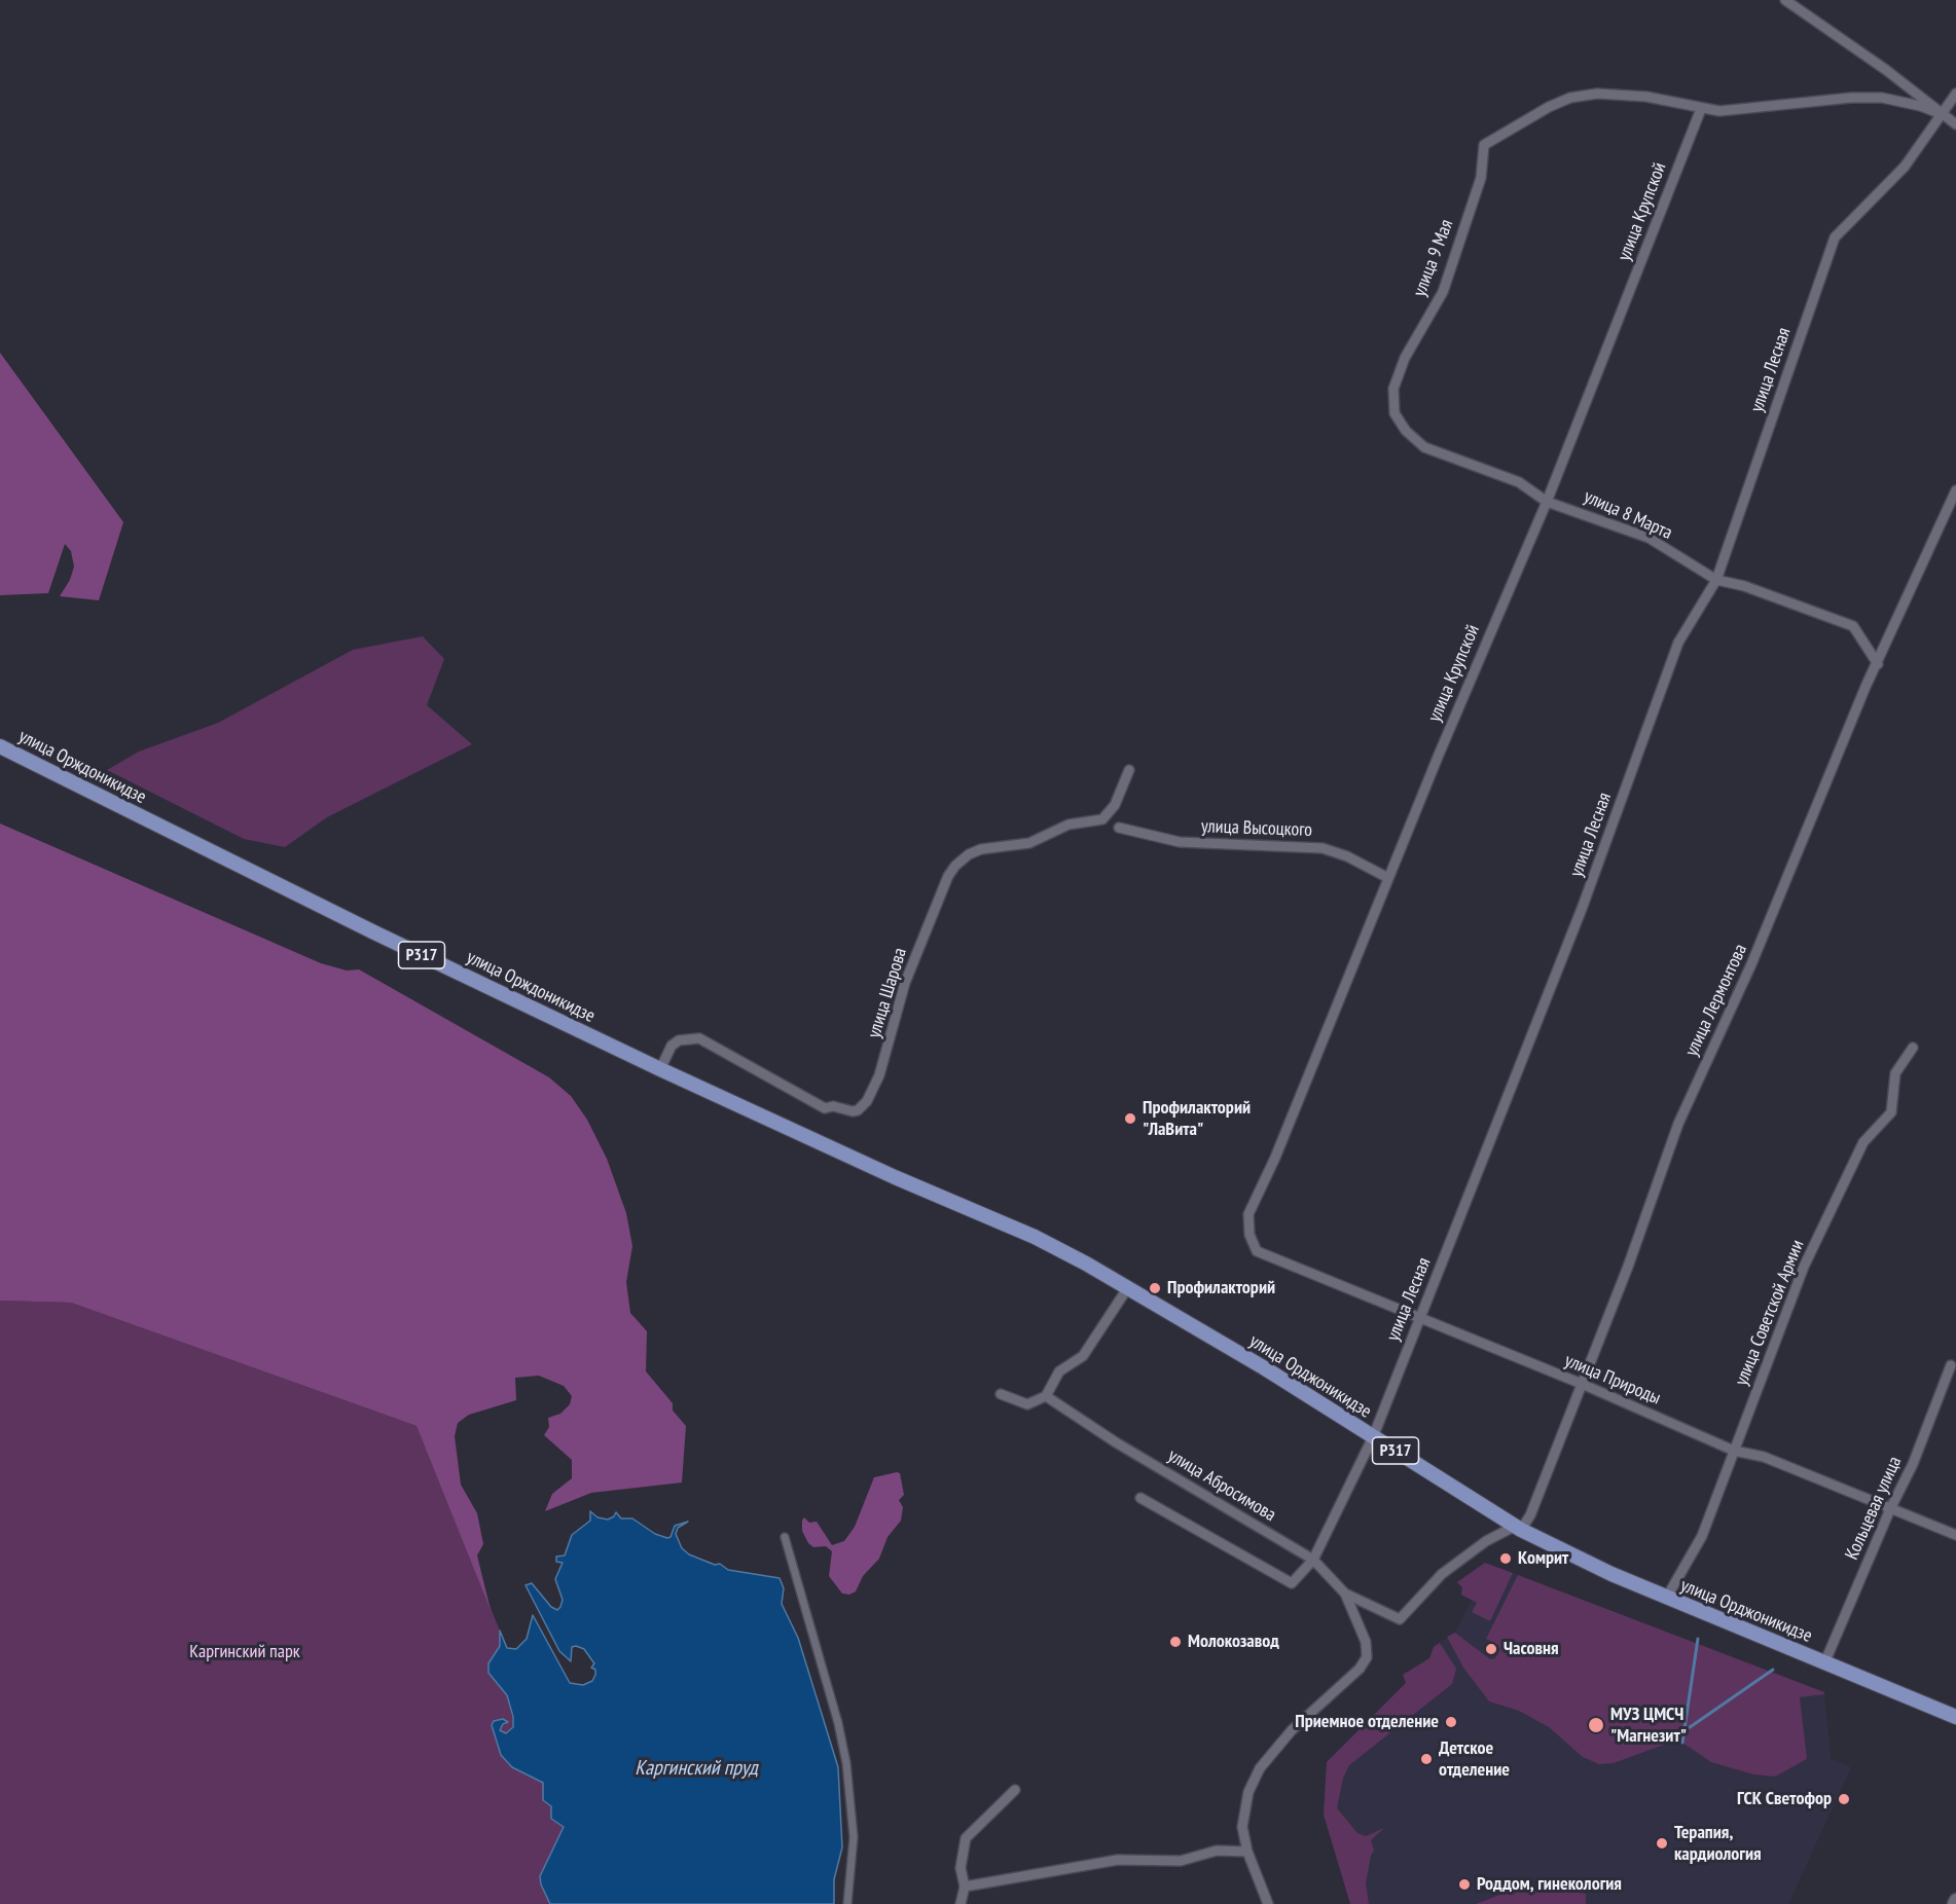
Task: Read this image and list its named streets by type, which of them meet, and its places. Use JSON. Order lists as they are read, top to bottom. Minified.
{"streets":{"main road":["улица Орждоникидзе","Р317","улица Орджоникидзе"],"street":["улица Крупской","улица 9 Мая","улица Лесная","улица 8 Марта","улица Высоцкого","улица Шарова","улица Лермонтова","улица Советской Армии","улица Природы","улица Абросимова","Кольцевая улица"]},"crossings":[["улица Крупской","улица 9 Мая"],["улица Крупской","улица 8 Марта"],["улица Крупской","улица Высоцкого"],["улица Крупской","улица Природы"],["улица 9 Мая","улица 8 Марта"],["улица Лесная","улица 8 Марта"],["улица Лесная","улица Орджоникидзе"],["улица Лесная","улица Природы"],["улица Лесная","улица Абросимова"],["улица 8 Марта","улица Лермонтова"],["улица Орждоникидзе","улица Шарова"],["улица Орждоникидзе","улица Орджоникидзе"],["улица Лермонтова","улица Орджоникидзе"],["улица Лермонтова","улица Природы"],["улица Лермонтова","улица Абросимова"],["улица Советской Армии","улица Орджоникидзе"],["улица Советской Армии","улица Природы"],["улица Орджоникидзе","улица Абросимова"],["улица Орджоникидзе","Кольцевая улица"],["улица Природы","Кольцевая улица"]],"water":["Каргинский пруд"],"parks":["Каргинский парк"],"places":["Профилакторий \"ЛаВита\"","Профилакторий","Комрит","Молокозавод","Часовня","Приемное отделение","МУЗ ЦМСЧ \"Магнезит\"","Детское отделение","ГСК Светофор","Терапия, кардиология","Роддом, гинекология"]}
